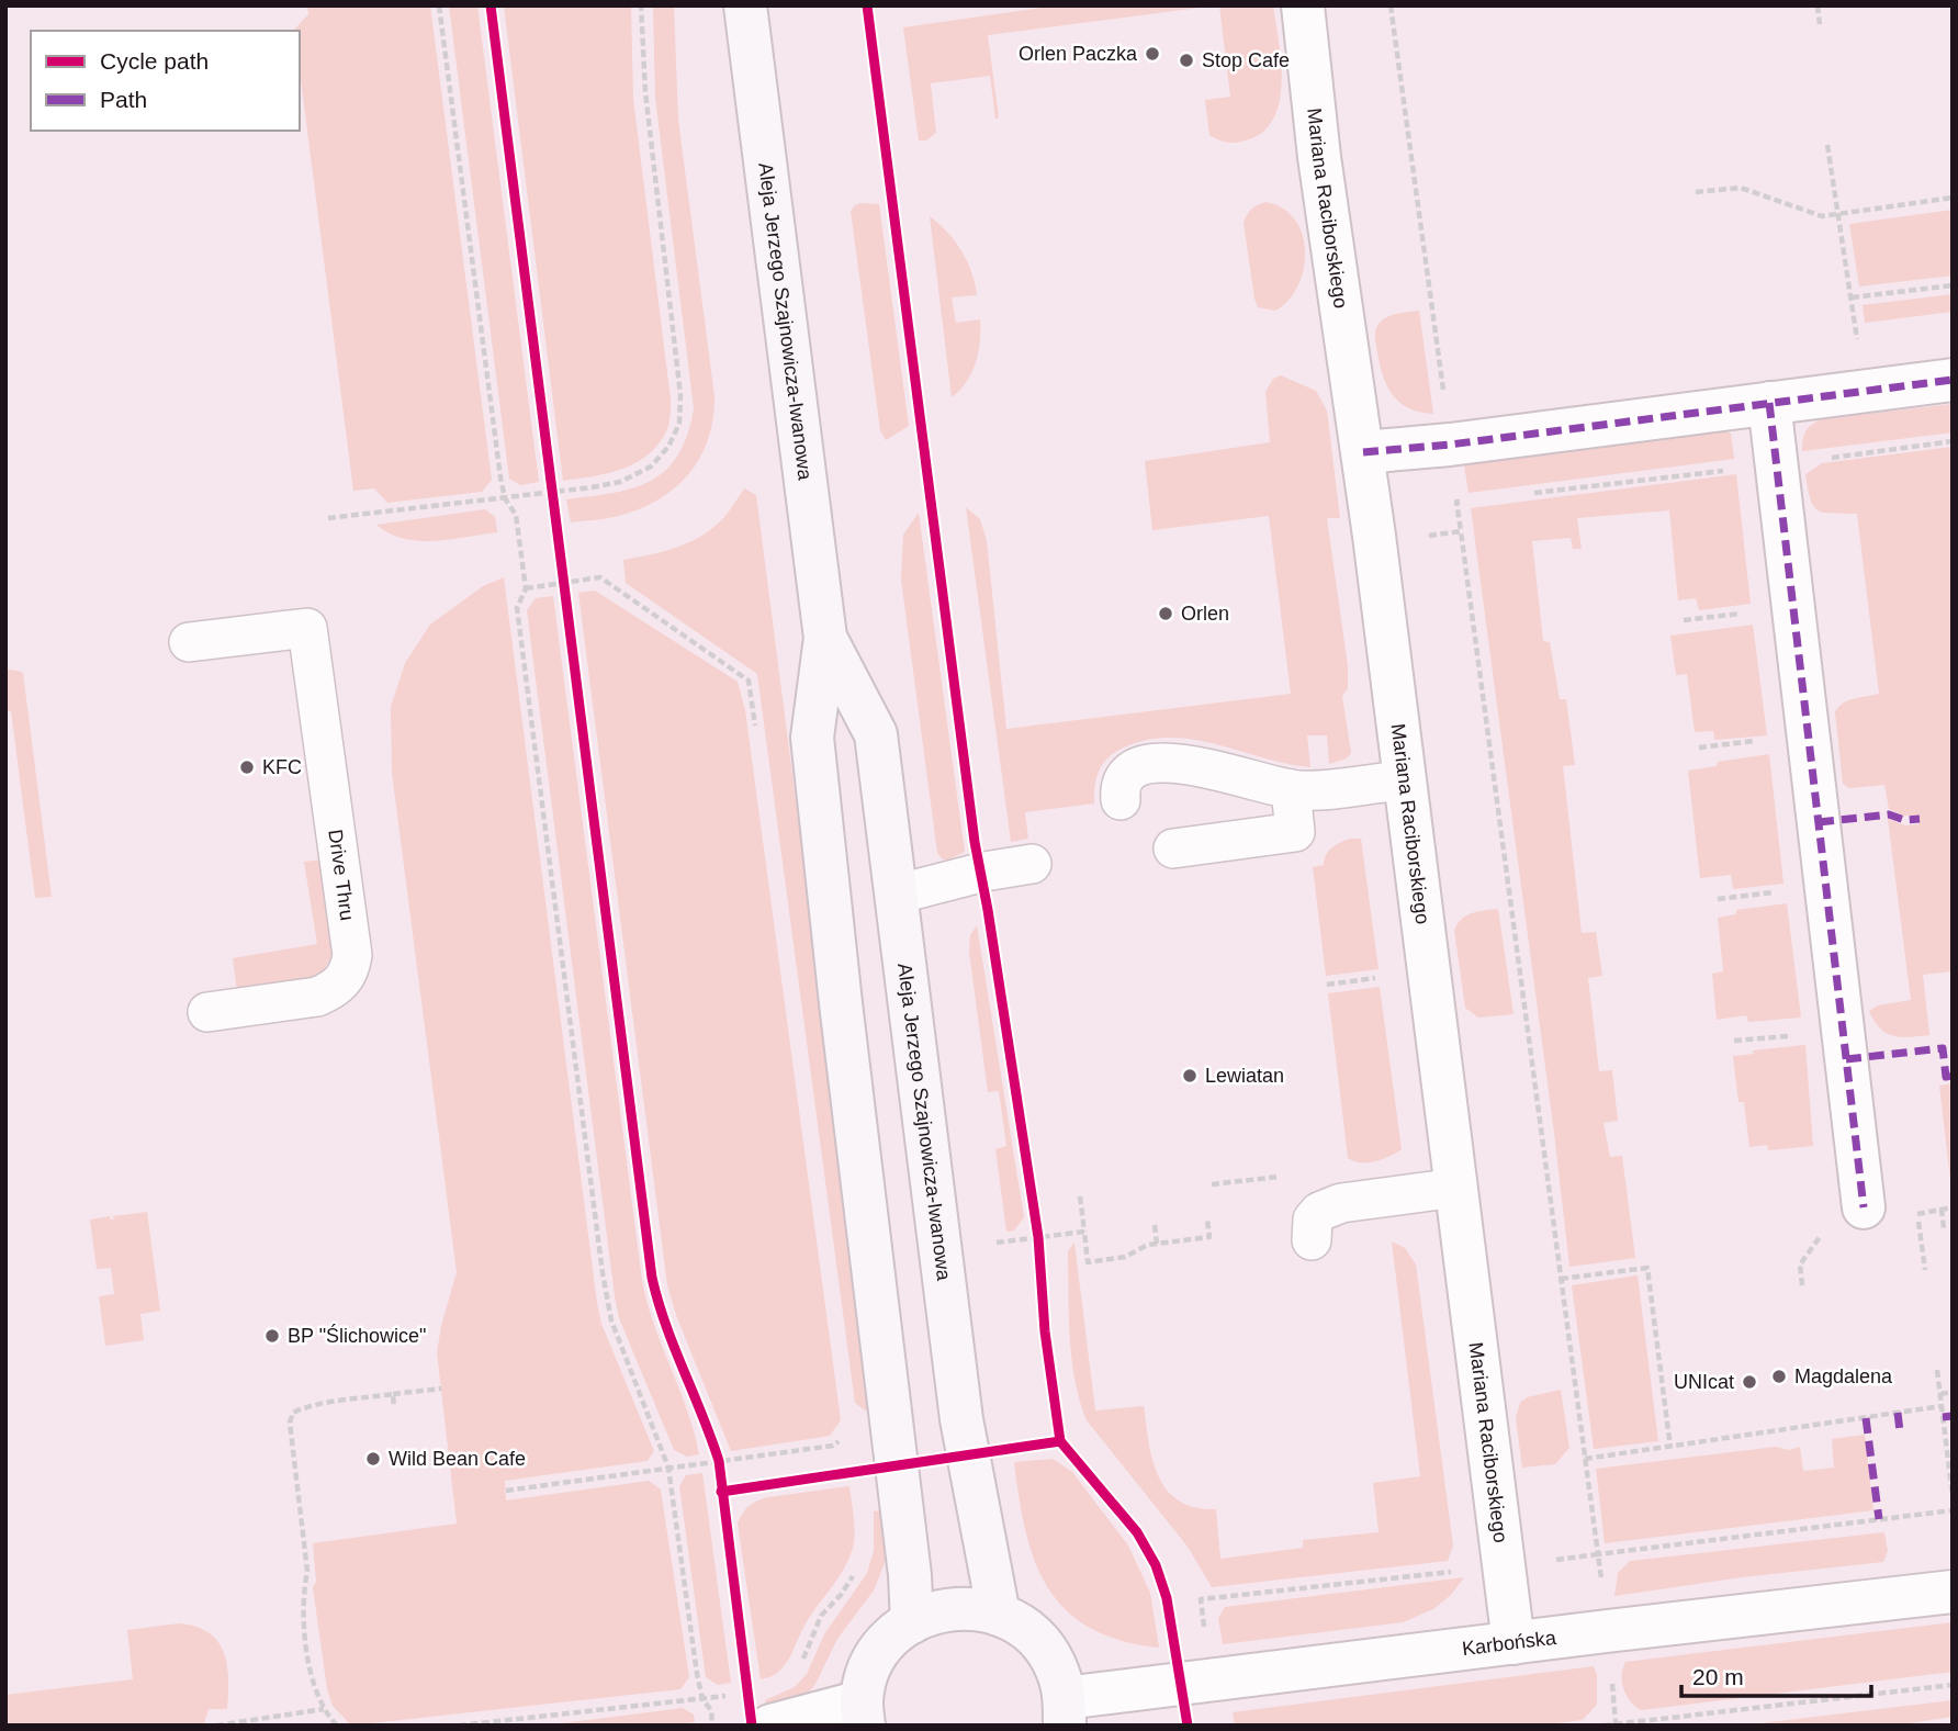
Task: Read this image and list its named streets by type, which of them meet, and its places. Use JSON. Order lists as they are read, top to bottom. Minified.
{"streets":{"main road":["Aleja Jerzego Szajnowicza-Iwanowa"],"street":["Mariana Raciborskiego","Karbońska"],"lane":["Drive Thru"]},"crossings":[["Mariana Raciborskiego","Karbońska"]],"places":["Orlen Paczka","Stop Cafe","Orlen","KFC","Lewiatan","BP \"Ślichowice\"","Magdalena","UNIcat","Wild Bean Cafe"],"legend":["Cycle path","Path"],"scale_bar":"20 m"}
